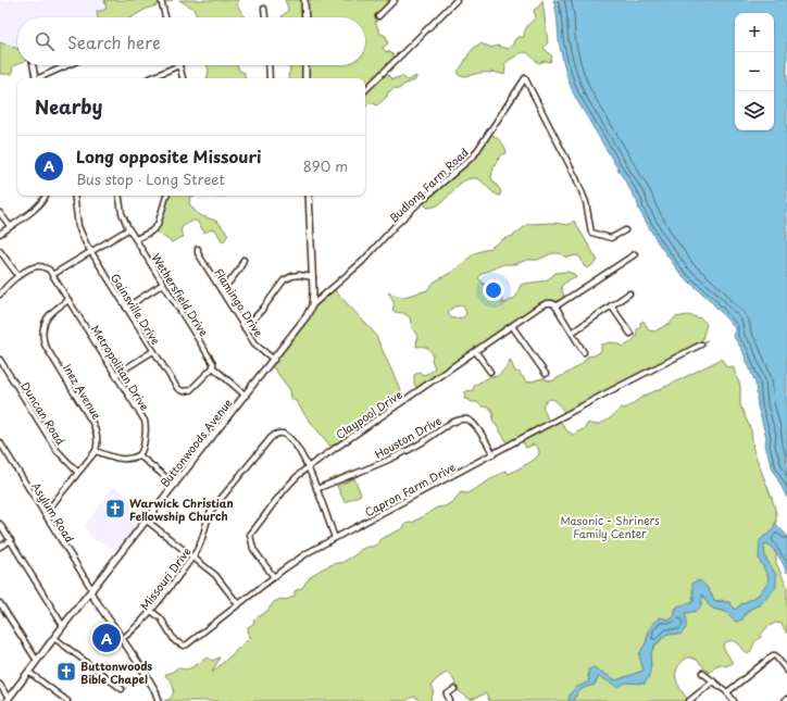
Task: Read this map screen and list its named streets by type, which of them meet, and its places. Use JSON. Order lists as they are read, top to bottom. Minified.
{"streets":{"street":["Budlong Farm Road","Wethersfield Drive","Flamingo Drive","Gainsville Drive","Metropolitan Drive","Inez Avenue","Duncan Road","Claypool Drive","Houston Drive","Buttonwoods Avenue","Capron Farm Drive","Asylum Road","Missouri Drive"]},"crossings":[["Budlong Farm Road","Buttonwoods Avenue"],["Wethersfield Drive","Gainsville Drive"],["Wethersfield Drive","Buttonwoods Avenue"],["Flamingo Drive","Buttonwoods Avenue"],["Metropolitan Drive","Inez Avenue"],["Claypool Drive","Capron Farm Drive"],["Claypool Drive","Missouri Drive"],["Houston Drive","Capron Farm Drive"],["Houston Drive","Missouri Drive"],["Buttonwoods Avenue","Asylum Road"],["Capron Farm Drive","Missouri Drive"]],"parks":["Masonic - Shriners Family Center"],"places":{"church":["Warwick Christian Fellowship Church","Buttonwoods Bible Chapel"]},"page":{"map_buttons":["+","−"],"search":"Search here","heading":"Nearby","list":[{"mark":"A","name":"Long opposite Missouri","note":"Bus stop · Long Street","value":"890 m"}],"pins":"A"}}
